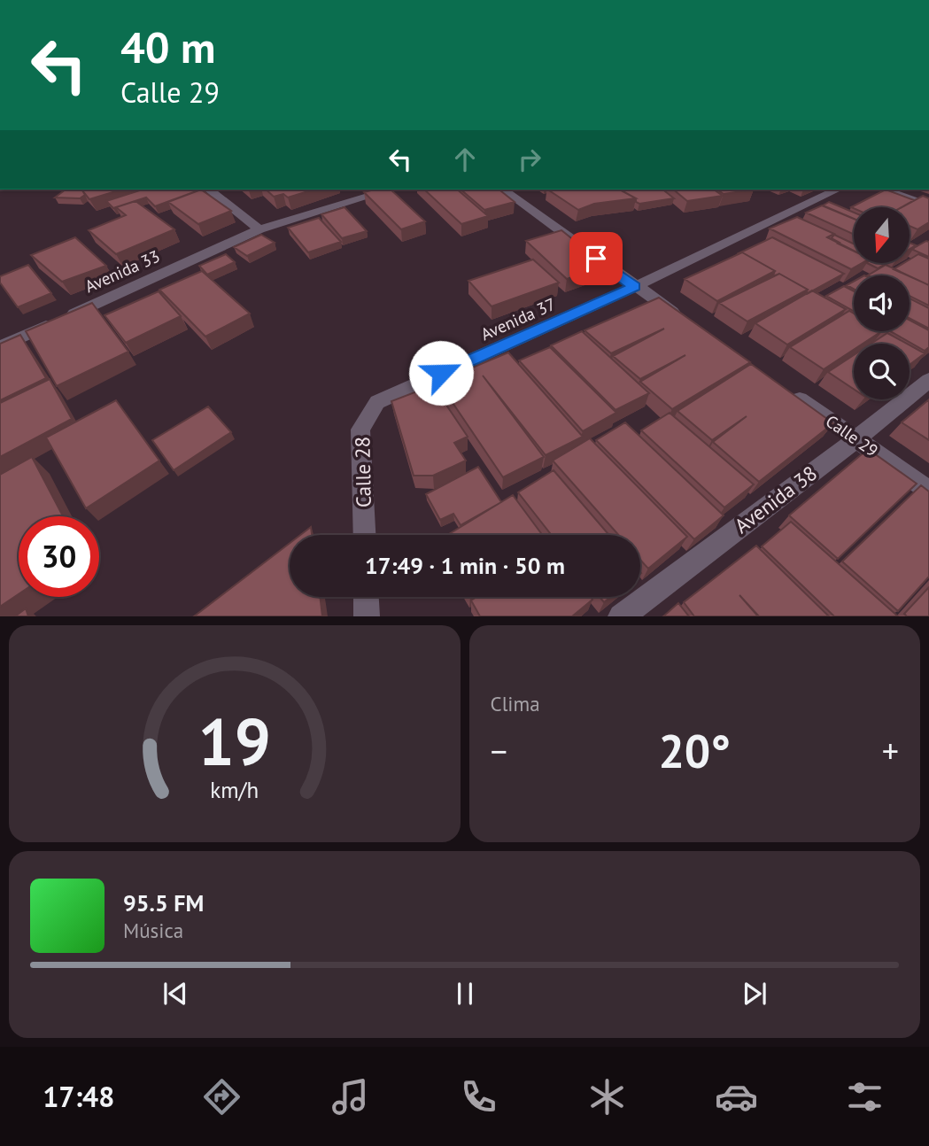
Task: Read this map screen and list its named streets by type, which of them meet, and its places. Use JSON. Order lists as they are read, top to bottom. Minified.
{"streets":{"street":["Avenida 33","Avenida 37","Calle 29","Calle 28","Avenida 38"]},"crossings":[["Avenida 37","Calle 28"],["Calle 29","Avenida 38"]],"north":"bottom","page":{"turn":["40 m","Calle 29"],"limit":"30","trip":"17:49 · 1 min · 50 m","tile":"Clima","heat":["−","20°","+"],"song":["95.5 FM","Música"],"tabs":"17:48","gauge":["19","km/h"]}}
